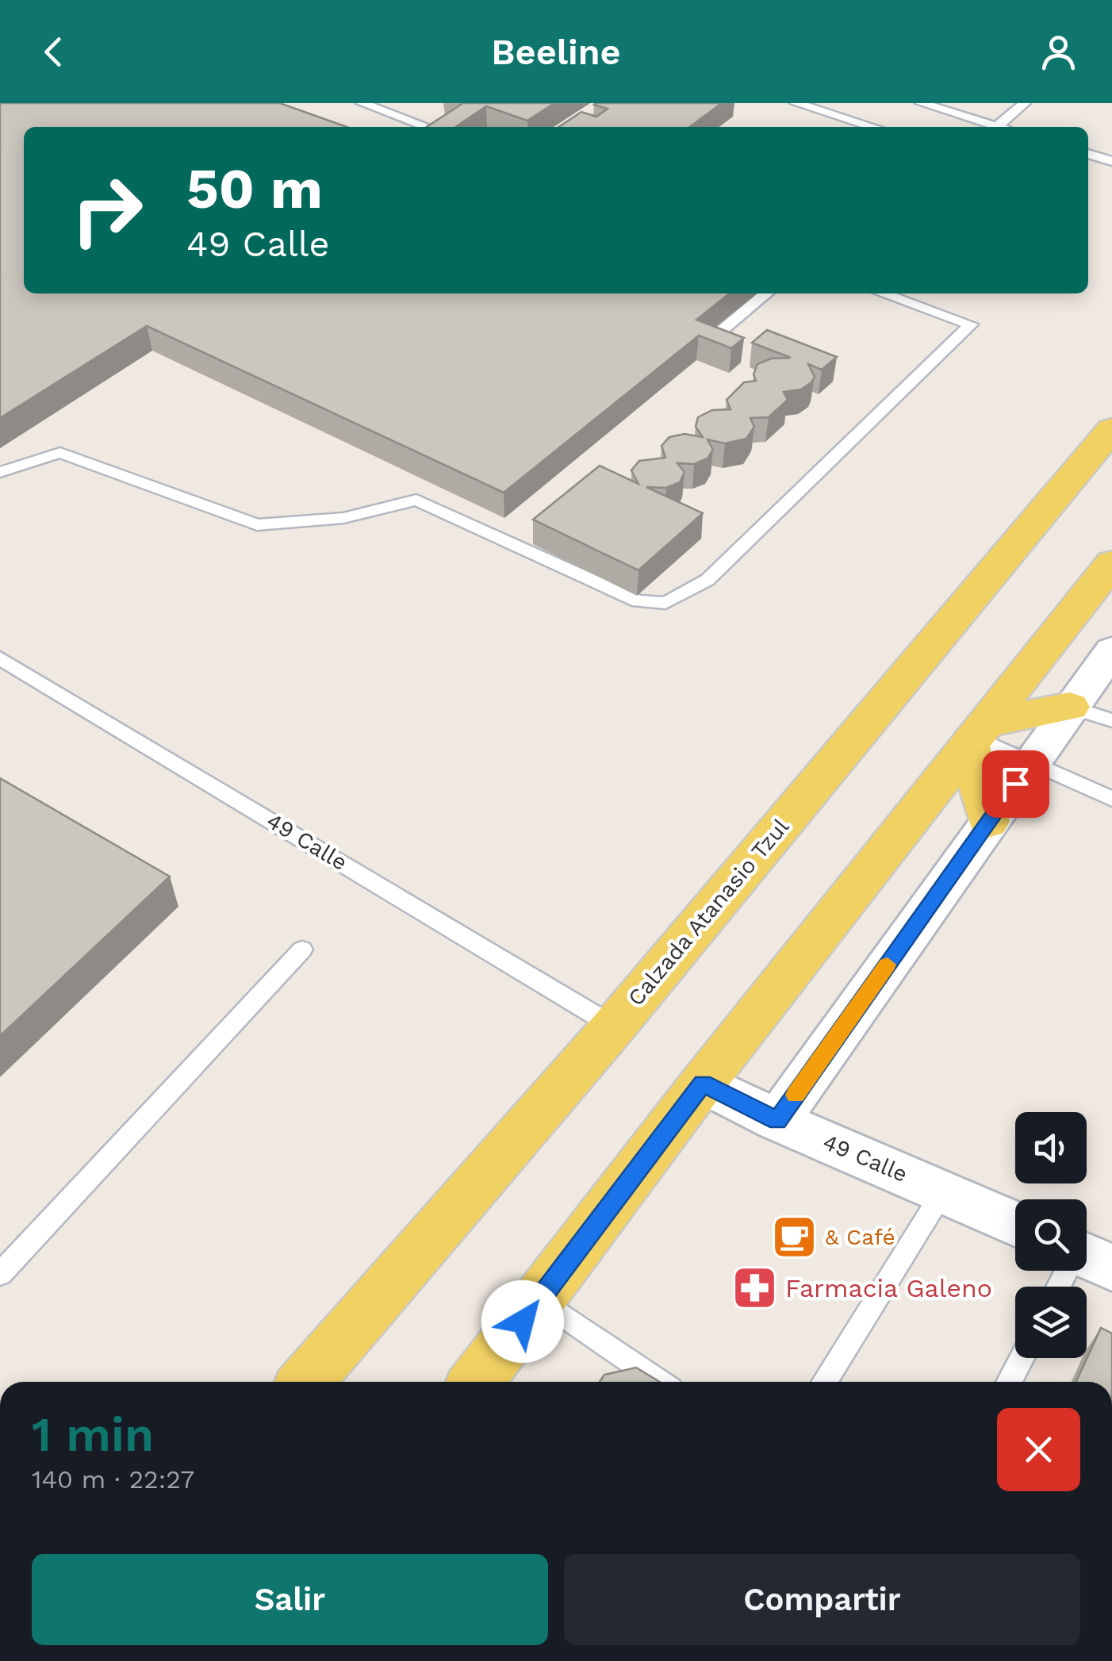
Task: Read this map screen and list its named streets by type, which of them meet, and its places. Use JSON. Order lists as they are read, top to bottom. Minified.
{"streets":{"main road":["Calzada Atanasio Tzul"],"street":["49 Calle"]},"crossings":[["49 Calle","Calzada Atanasio Tzul"]],"places":{"cafe":["& Café"],"pharmacy":["Farmacia Galeno"]},"page":{"header":"Beeline","turn":["50 m","49 Calle"],"heading":["1 min","140 m · 22:27"],"buttons":["Salir","Compartir"]}}
